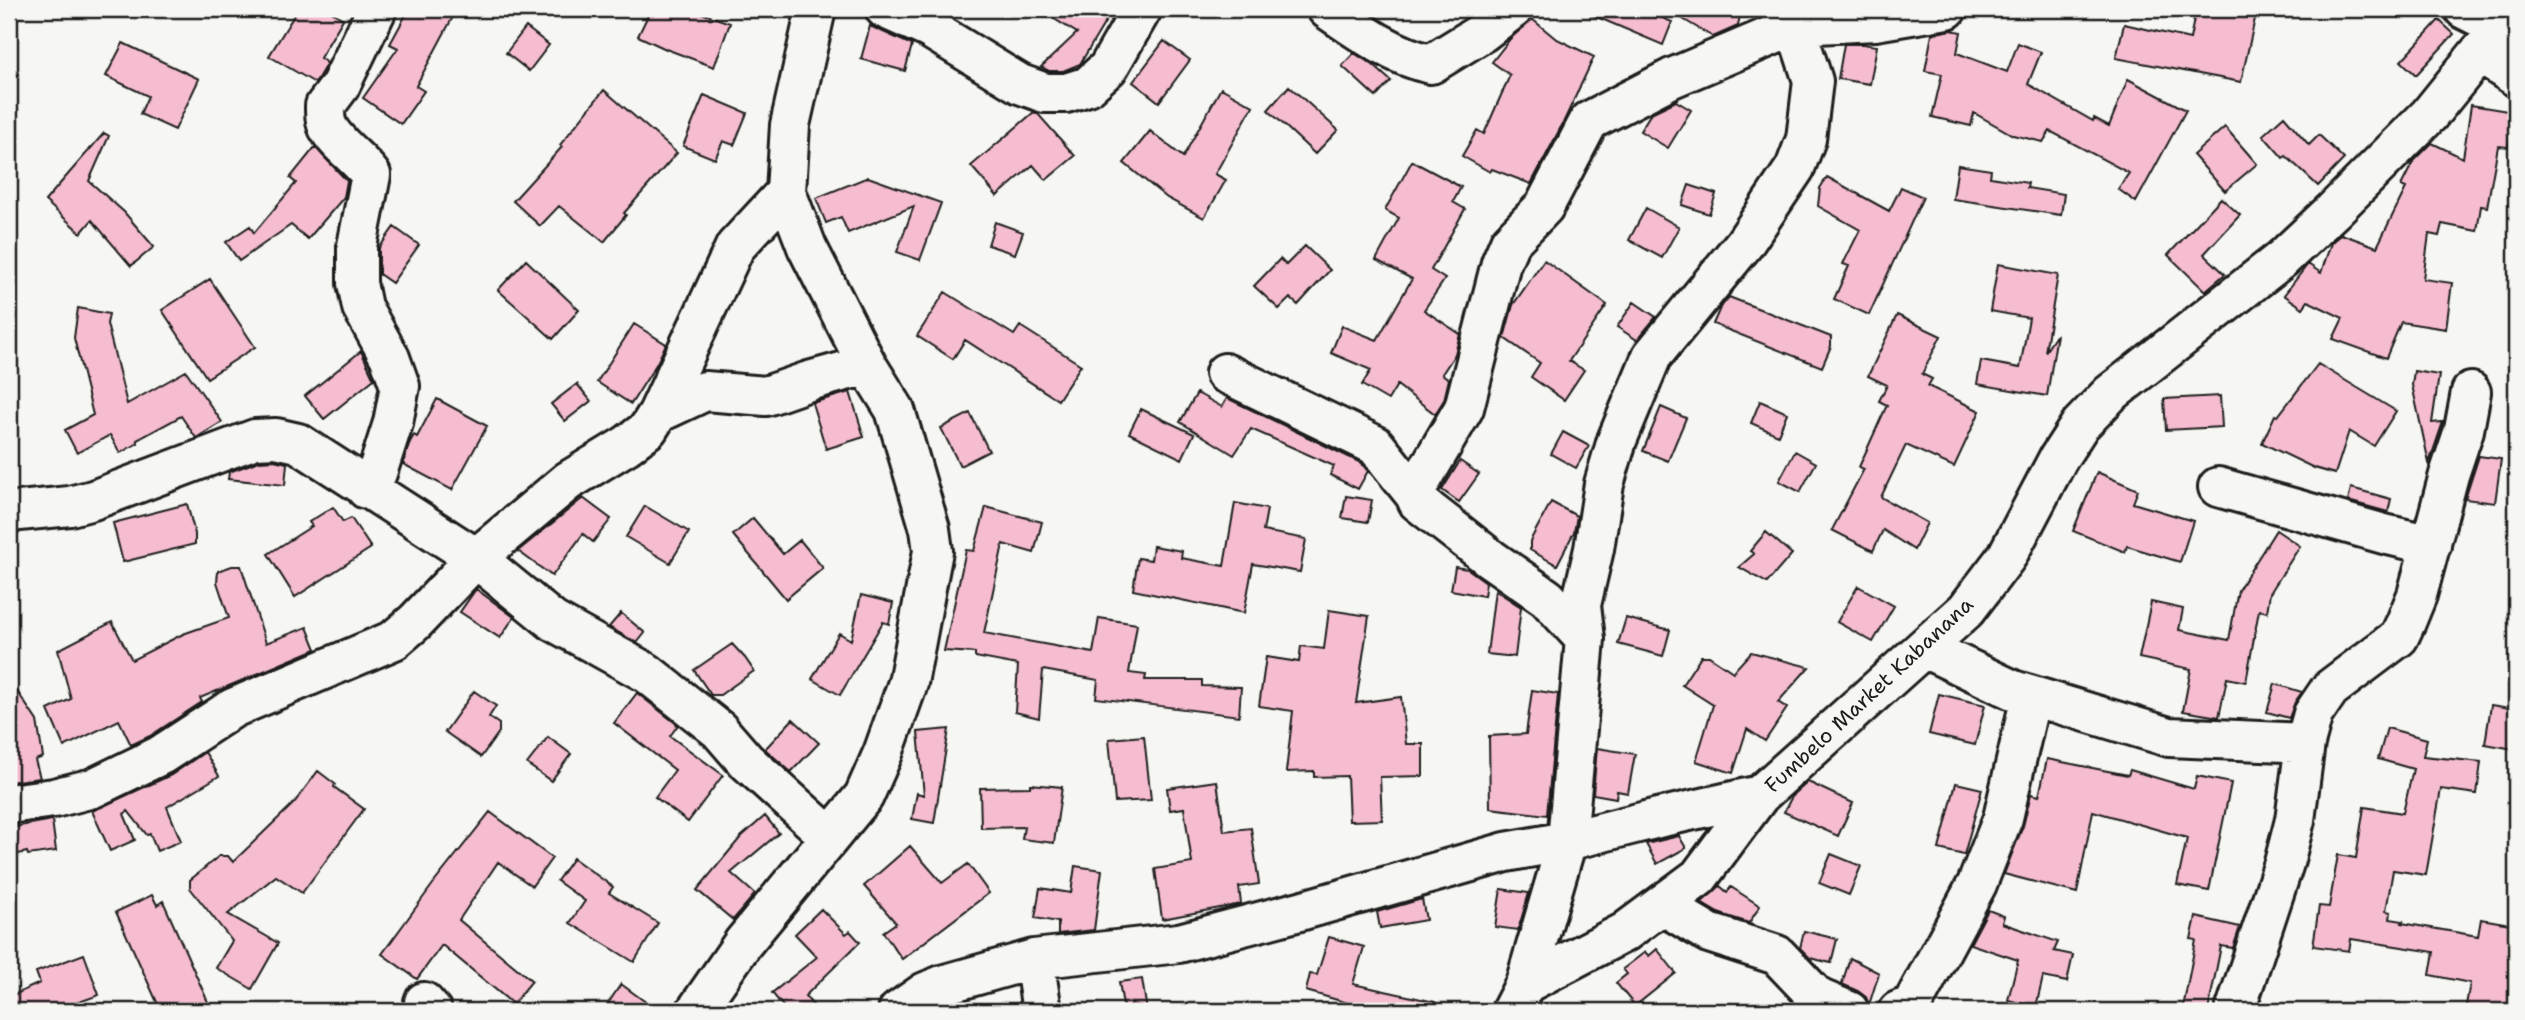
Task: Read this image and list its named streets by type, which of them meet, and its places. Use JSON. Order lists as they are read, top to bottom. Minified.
{"streets":{"street":["Fumbelo Market Kabanana"]}}
